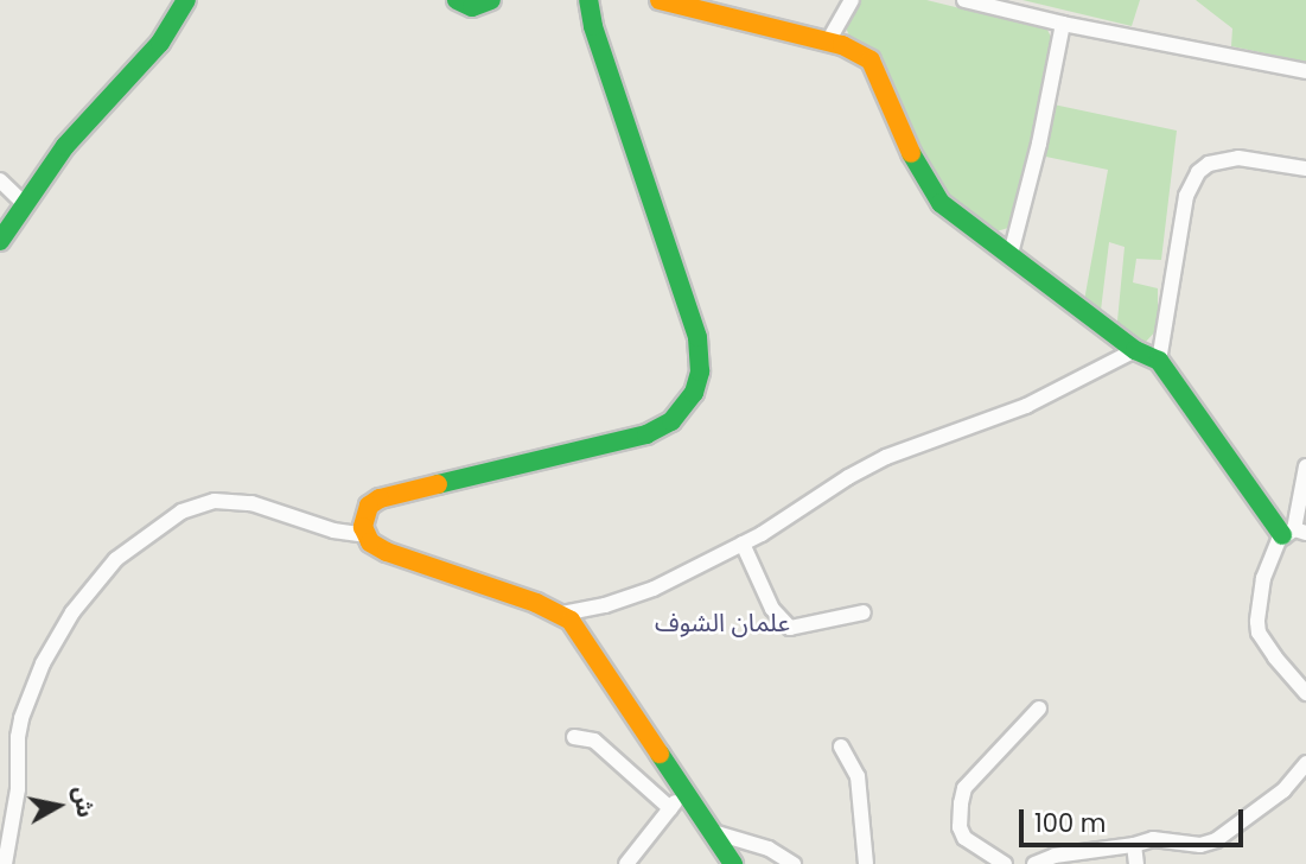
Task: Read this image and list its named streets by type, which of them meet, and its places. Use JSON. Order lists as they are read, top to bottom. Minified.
{"districts":["علمان الشوف"],"scale_bar":"100 m","north":"right"}
